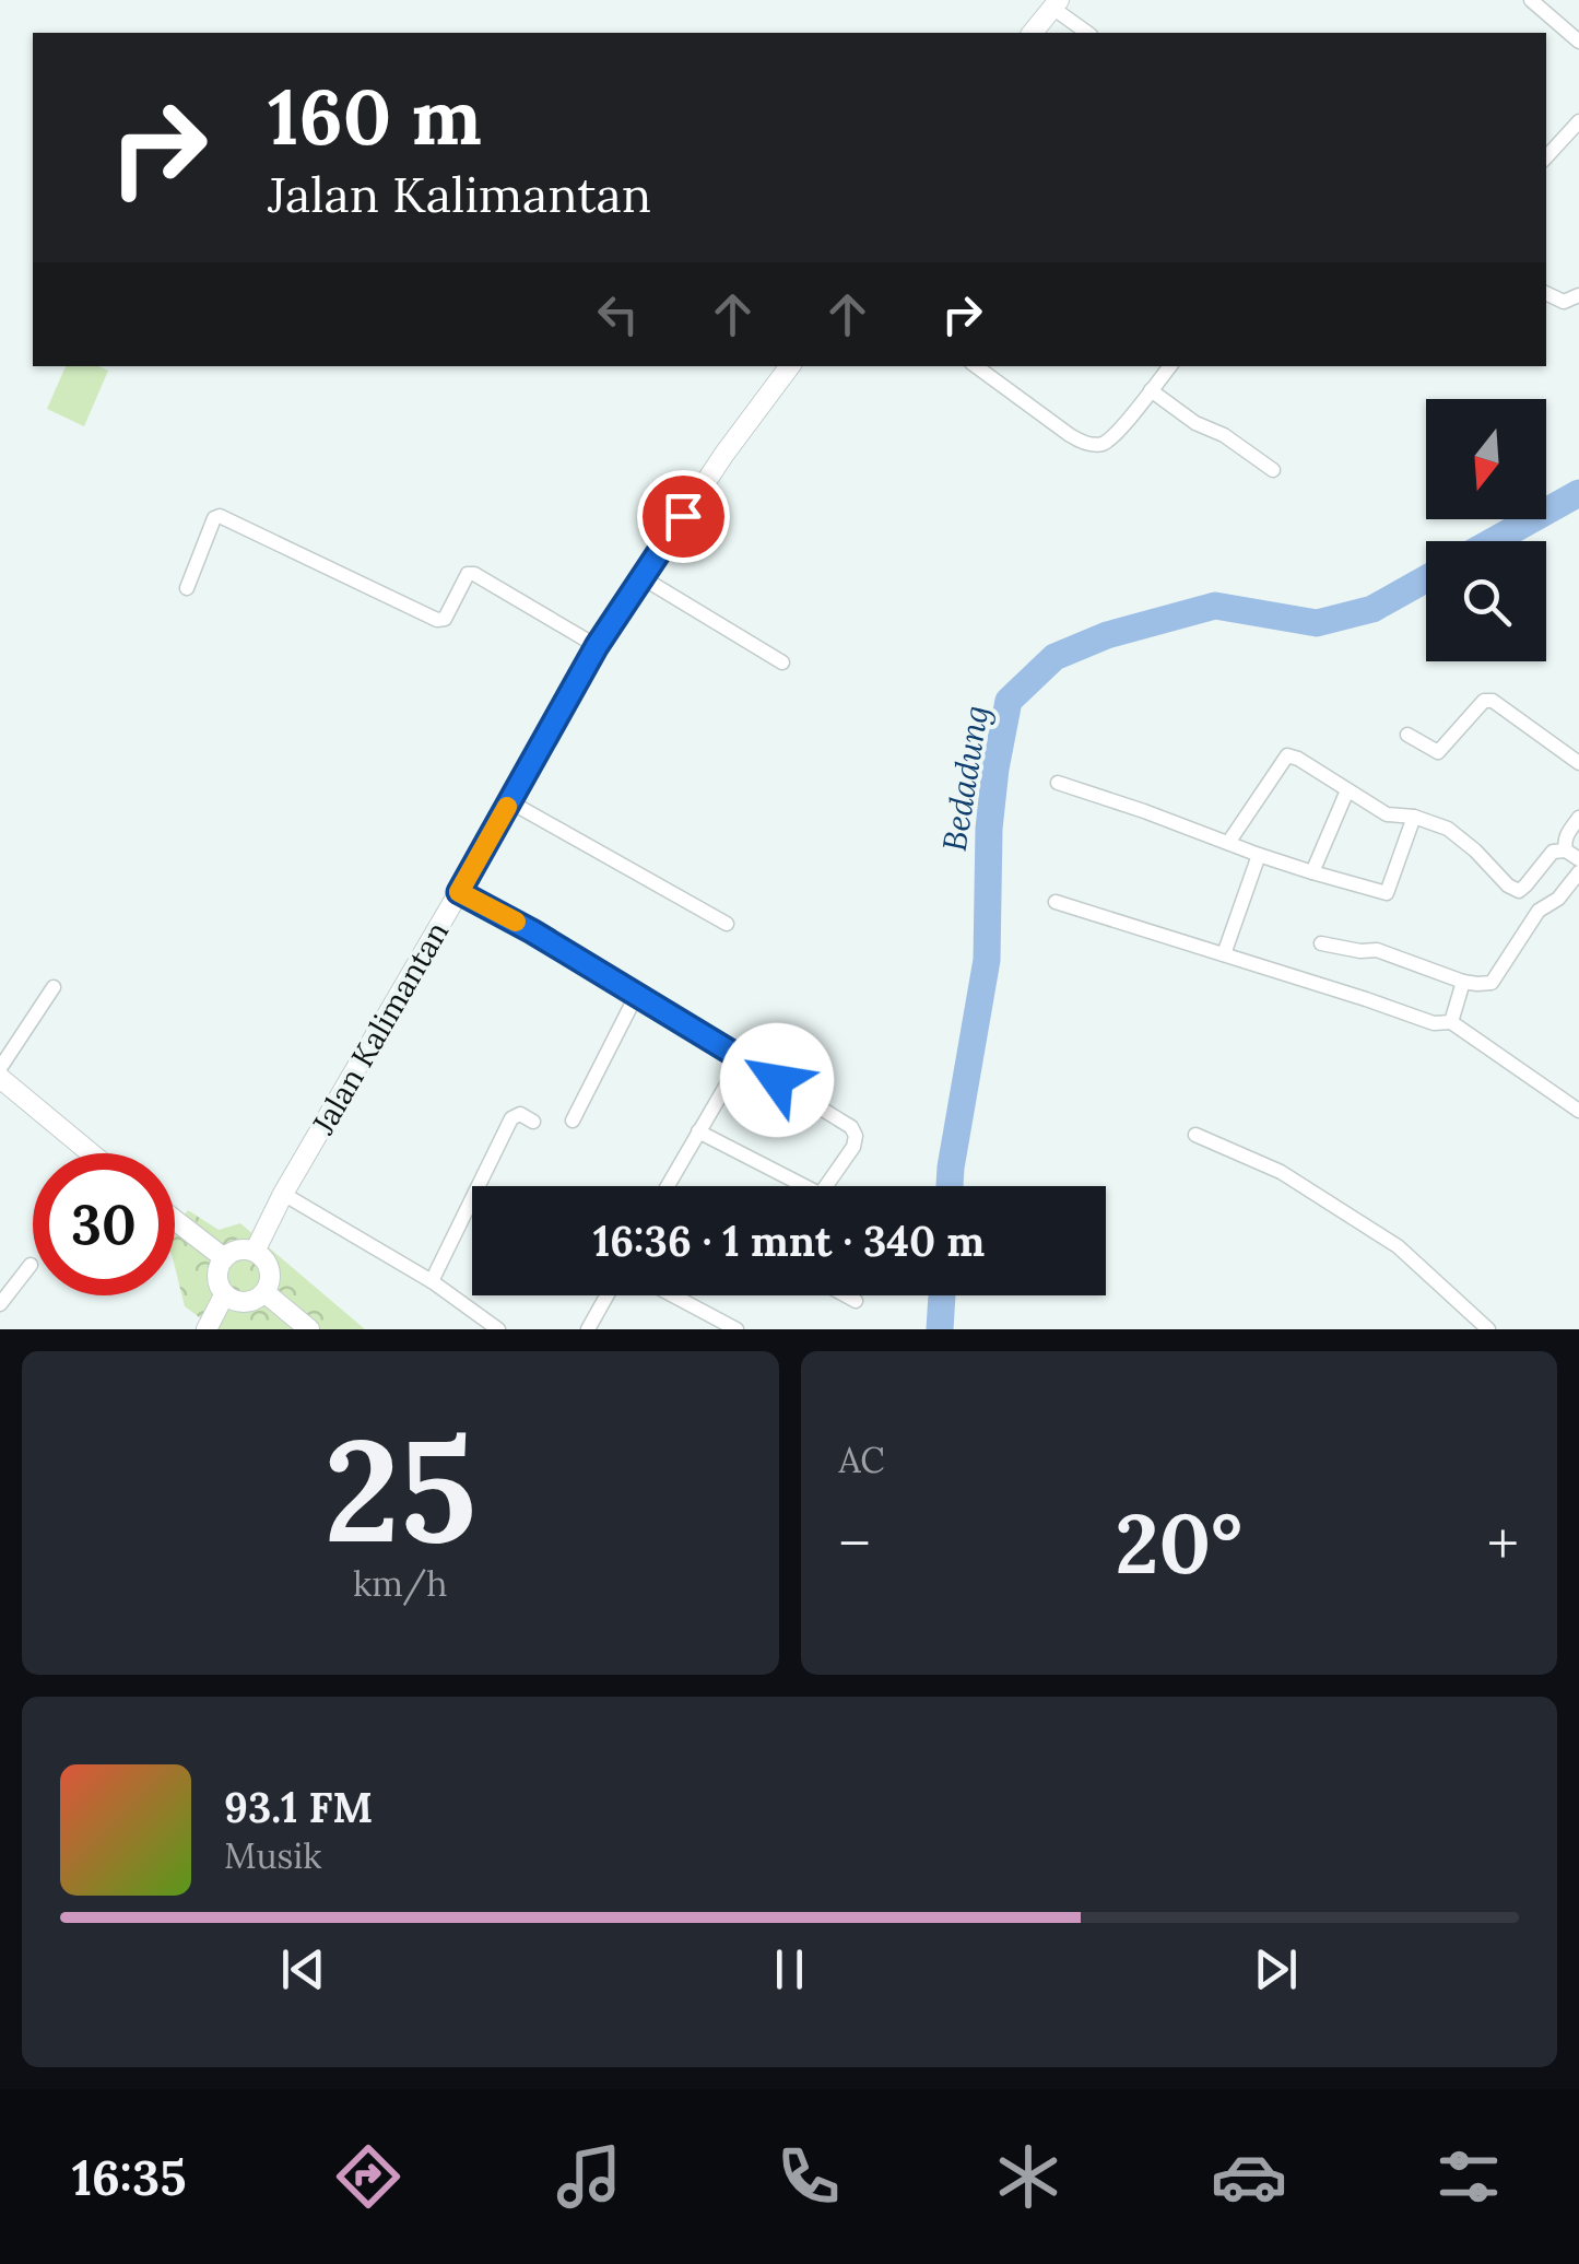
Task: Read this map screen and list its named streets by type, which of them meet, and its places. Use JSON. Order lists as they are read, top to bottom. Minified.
{"streets":{"main road":["Jalan Kalimantan"]},"water":["Bedadung"],"north":"bottom","page":{"turn":["160 m","Jalan Kalimantan"],"limit":"30","trip":"16:36 · 1 mnt · 340 m","tile":[["25","km/h"],"AC"],"heat":["−","20°","+"],"song":["93.1 FM","Musik"],"tabs":"16:35"}}
